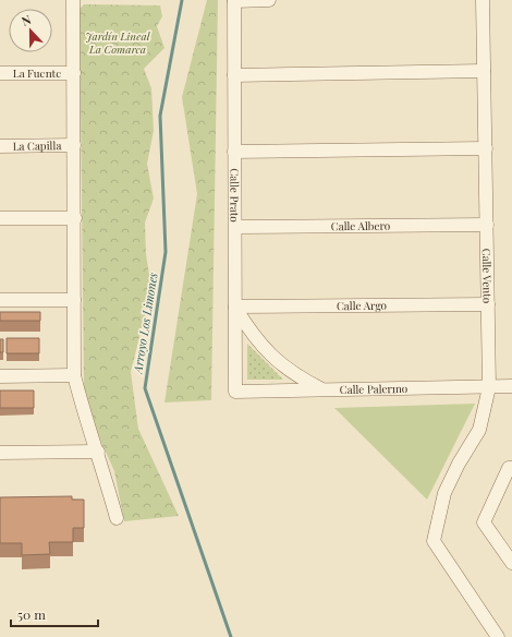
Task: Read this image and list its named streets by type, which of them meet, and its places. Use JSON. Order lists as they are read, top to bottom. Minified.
{"streets":{"street":["La Fuente","La Capilla","Calle Prato","Calle Albero","Calle Vento","Calle Argo","Calle Palermo"]},"crossings":[["Calle Prato","Calle Albero"],["Calle Prato","Calle Argo"],["Calle Prato","Calle Palermo"],["Calle Albero","Calle Vento"],["Calle Vento","Calle Argo"],["Calle Vento","Calle Palermo"]],"water":["Arroyo Los Limones"],"parks":["Jardín Lineal La Comarca"],"scale_bar":"50 m","north":"top"}
